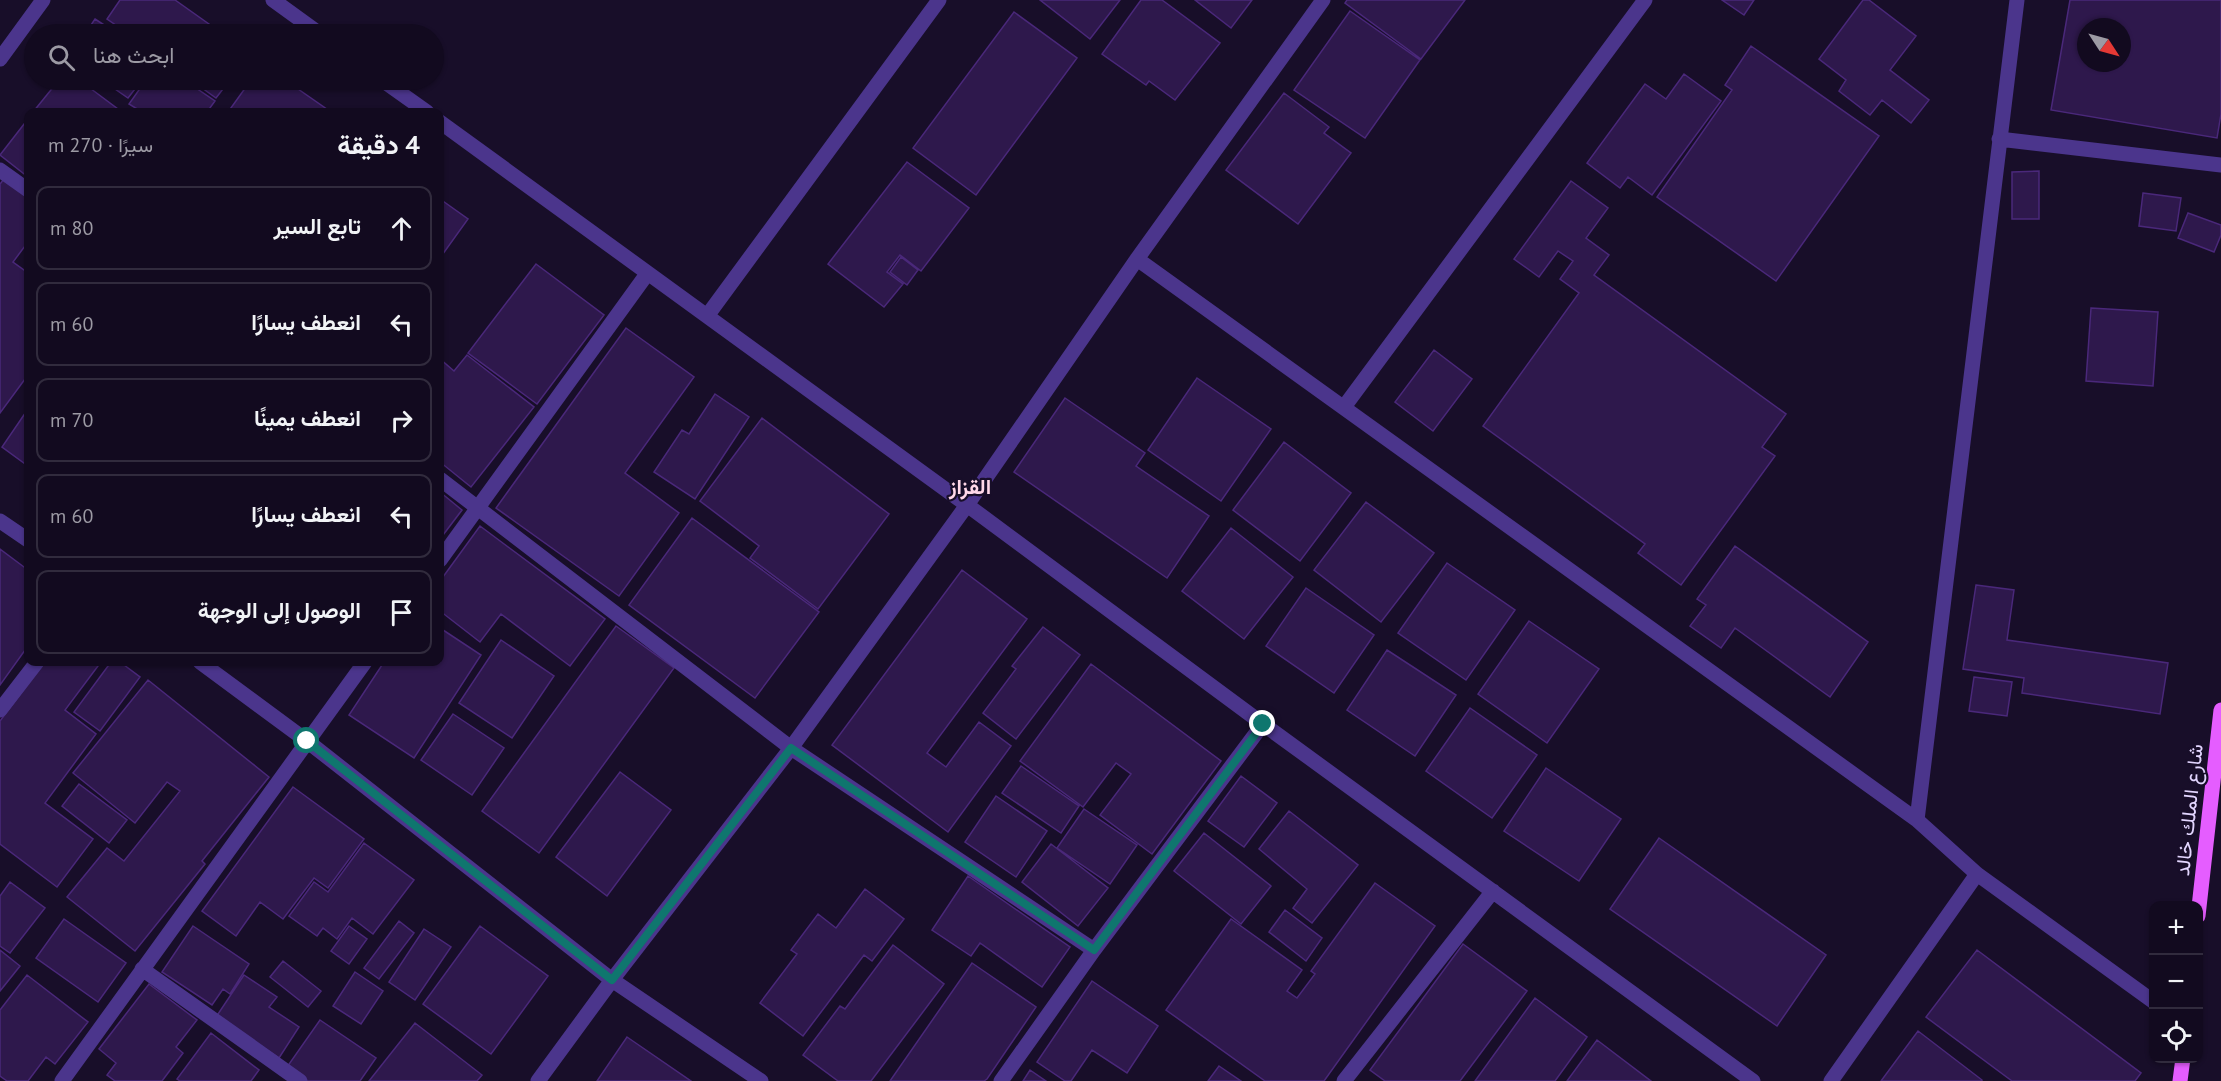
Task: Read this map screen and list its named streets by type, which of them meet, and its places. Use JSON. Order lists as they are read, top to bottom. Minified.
{"streets":{"main road":["شارع الملك خالد"]},"districts":["القزاز"],"north":"bottom right","page":{"search":"ابحث هنا","heading":["4 دقيقة","سيرًا · 270 m"],"list":[["تابع السير","80 m"],["انعطف يسارًا","60 m"],["انعطف يمينًا","70 m"],["انعطف يسارًا","60 m"],"الوصول إلى الوجهة"],"map_buttons":["+","−"]}}
